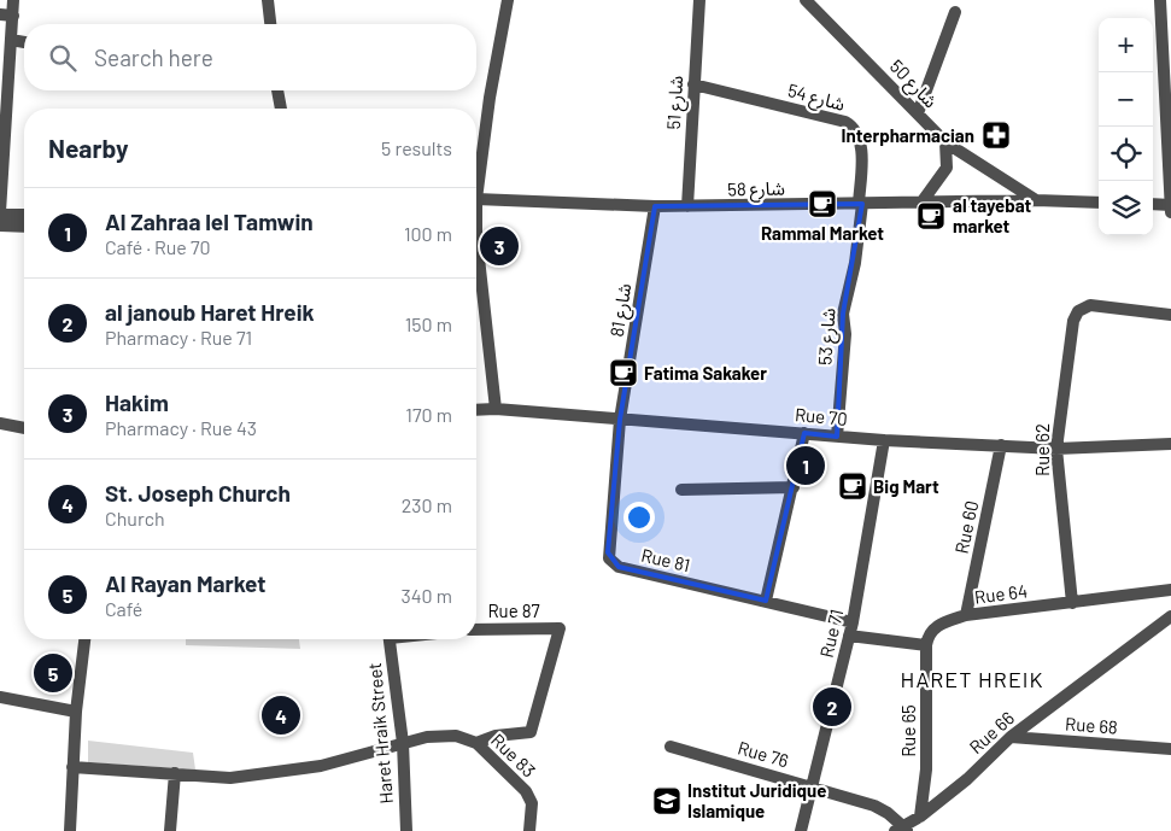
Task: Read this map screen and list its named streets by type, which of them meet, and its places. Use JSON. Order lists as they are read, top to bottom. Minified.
{"streets":{"street":["شارع 50","شارع 54","شارع 51","شارع 58","شارع 81","شارع 53","Rue 70","Rue 62","Rue 60","Rue 81","Rue 64","Rue 87","Rue 71","Rue 68","Rue 65","Rue 66","Haret Hraik Street","Rue 76","Rue 83"]},"crossings":[["شارع 50","شارع 58"],["شارع 54","شارع 51"],["شارع 54","شارع 58"],["شارع 54","شارع 53"],["شارع 51","شارع 58"],["شارع 58","شارع 81"],["شارع 58","شارع 53"],["شارع 81","Rue 70"],["شارع 81","Rue 81"],["شارع 53","Rue 70"],["Rue 70","Rue 62"],["Rue 70","Rue 60"],["Rue 70","Rue 81"],["Rue 70","Rue 71"],["Rue 62","Rue 64"],["Rue 60","Rue 64"],["Rue 81","Rue 71"],["Rue 64","Rue 65"],["Rue 87","Rue 83"],["Rue 71","Rue 76"],["Rue 68","Rue 66"],["Rue 65","Rue 66"],["Rue 66","Rue 76"],["Haret Hraik Street","Rue 83"]],"districts":["HARET HREIK"],"places":{"pharmacy":["Interpharmacian"],"cafe":["Rammal Market","al tayebat market","Fatima Sakaker","Big Mart"],"school or university":["Institut Juridique Islamique"]},"page":{"map_buttons":["+","−"],"search":"Search here","heading":["Nearby","5 results"],"list":[{"mark":"1","name":"Al Zahraa lel Tamwin","note":"Café · Rue 70","value":"100 m"},{"mark":"2","name":"al janoub Haret Hreik","note":"Pharmacy · Rue 71","value":"150 m"},{"mark":"3","name":"Hakim","note":"Pharmacy · Rue 43","value":"170 m"},{"mark":"4","name":"St. Joseph Church","note":"Church","value":"230 m"},{"mark":"5","name":"Al Rayan Market","note":"Café","value":"340 m"}],"pins":["3","1","5","2","4"]}}
